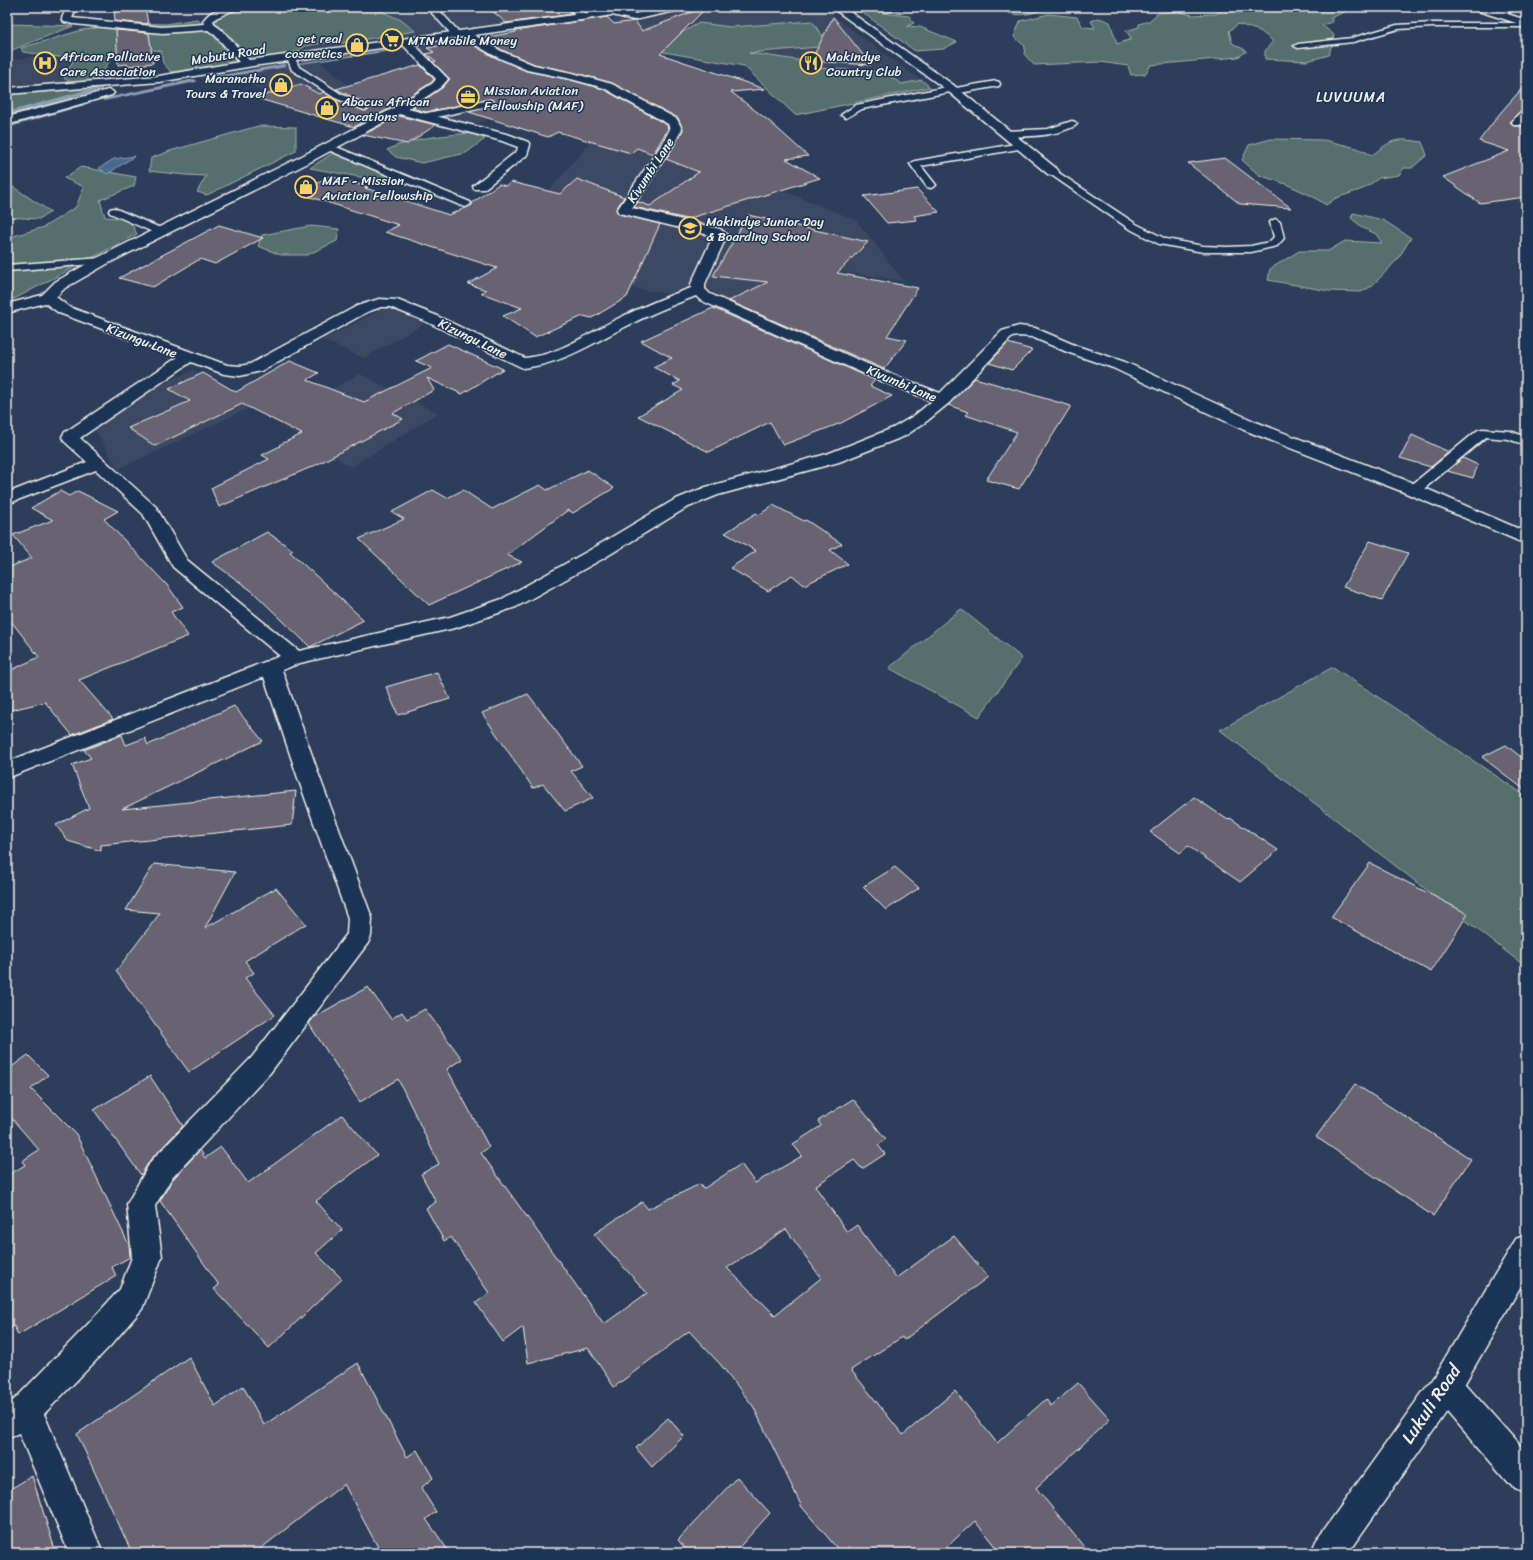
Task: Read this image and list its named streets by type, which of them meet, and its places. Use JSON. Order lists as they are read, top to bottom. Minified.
{"streets":{"street":["Mobutu Road","Kivumbi Lane","Kizungu Lane","Lukuli Road"]},"crossings":[["Mobutu Road","Kivumbi Lane"],["Kivumbi Lane","Kizungu Lane"]],"districts":["LUVUUMA"],"places":{"supermarket":["MTN Mobile Money"],"shop":["get real cosmetics","Maranatha Tours & Travel","Abacus African Vacations","MAF - Mission Aviation Fellowship"],"hospital":["African Palliative Care Association"],"restaurant":["Makindye Country Club"],"office":["Mission Aviation Fellowship (MAF)"],"school or university":["Makindye Junior Day & Boarding School"]}}
